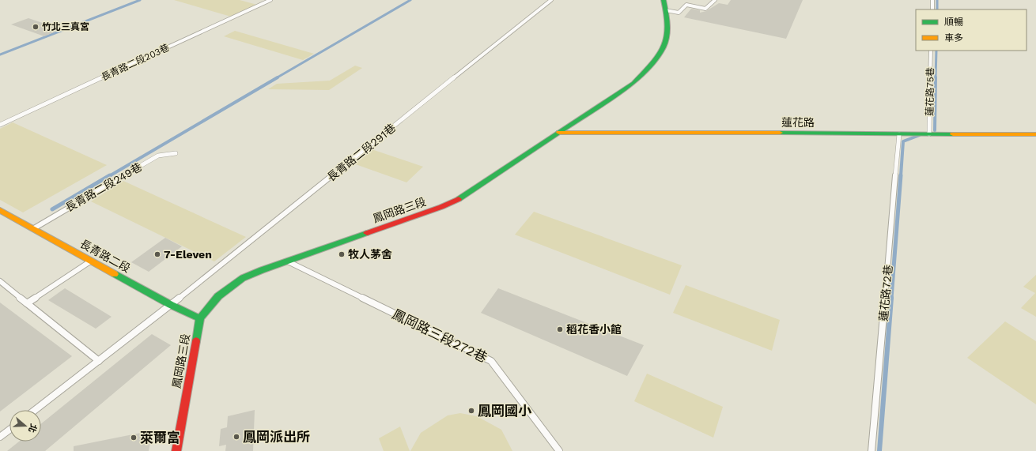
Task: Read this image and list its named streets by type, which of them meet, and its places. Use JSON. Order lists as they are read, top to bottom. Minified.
{"streets":{"street":["蓮花路","鳳岡路三段","長青路二段"],"lane":["長青路二段203巷","蓮花路75巷","長青路二段291巷","長青路二段249巷","蓮花路72巷","鳳岡路三段272巷"]},"crossings":[["蓮花路75巷","蓮花路"],["蓮花路","鳳岡路三段"],["蓮花路","蓮花路72巷"],["長青路二段291巷","長青路二段"],["長青路二段249巷","長青路二段"],["鳳岡路三段","長青路二段"],["鳳岡路三段","鳳岡路三段272巷"]],"places":["竹北三真宮","7-Eleven","牧人茅舍","稻花香小館","鳳岡國小","鳳岡派出所","萊爾富"],"legend":["順暢","車多"],"north":"right"}
